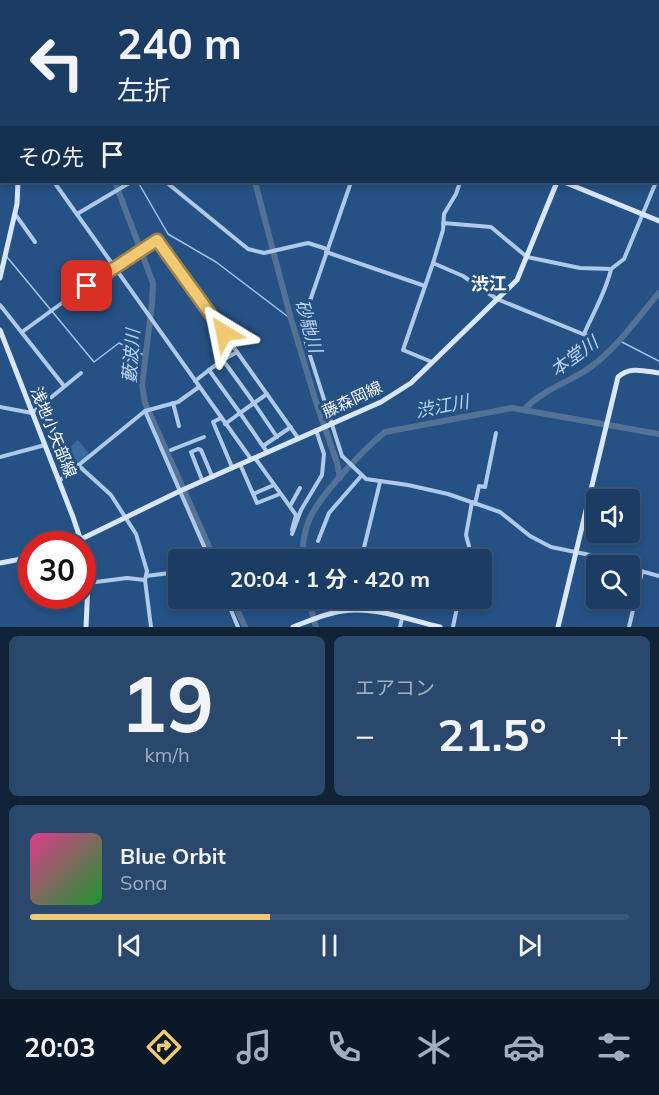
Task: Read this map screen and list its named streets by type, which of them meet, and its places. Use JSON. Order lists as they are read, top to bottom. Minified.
{"streets":{"main road":["藤森岡線","浅地小矢部線"]},"districts":["渋江"],"water":["砂馳川","藪波川","本堂川","渋江川"],"page":{"turn":["240 m","左折"],"then":"その先","limit":"30","trip":"20:04 · 1 分 · 420 m","tile":[["19","km/h"],"エアコン"],"heat":["−","21.5°","+"],"song":["Blue Orbit","Sona"],"tabs":"20:03"}}
